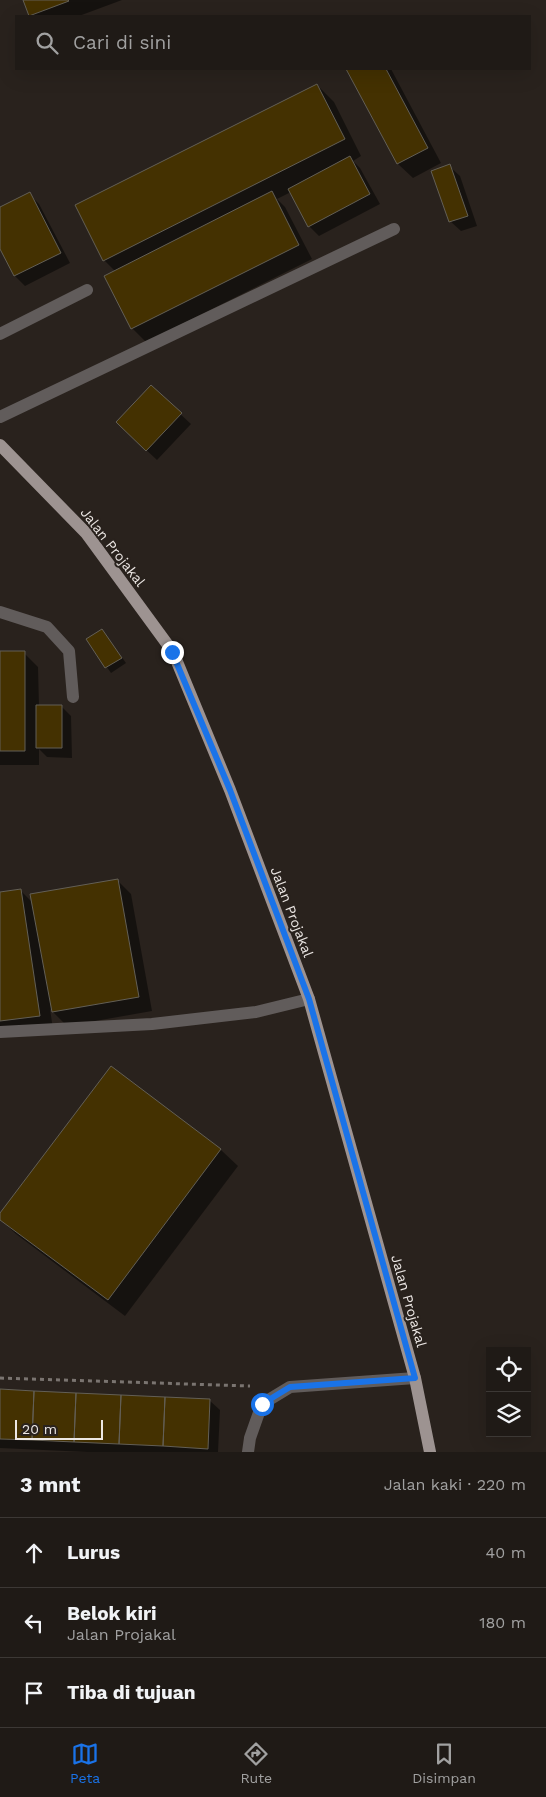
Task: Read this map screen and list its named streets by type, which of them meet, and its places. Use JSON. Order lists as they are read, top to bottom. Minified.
{"streets":{"main road":["Jalan Projakal"]},"scale_bar":"20 m","page":{"search":"Cari di sini","scale":"20 m","heading":["3 mnt","Jalan kaki · 220 m"],"list":[["Lurus","40 m"],["Belok kiri","Jalan Projakal","180 m"],"Tiba di tujuan"],"nav":["Peta","Rute","Disimpan"]}}
